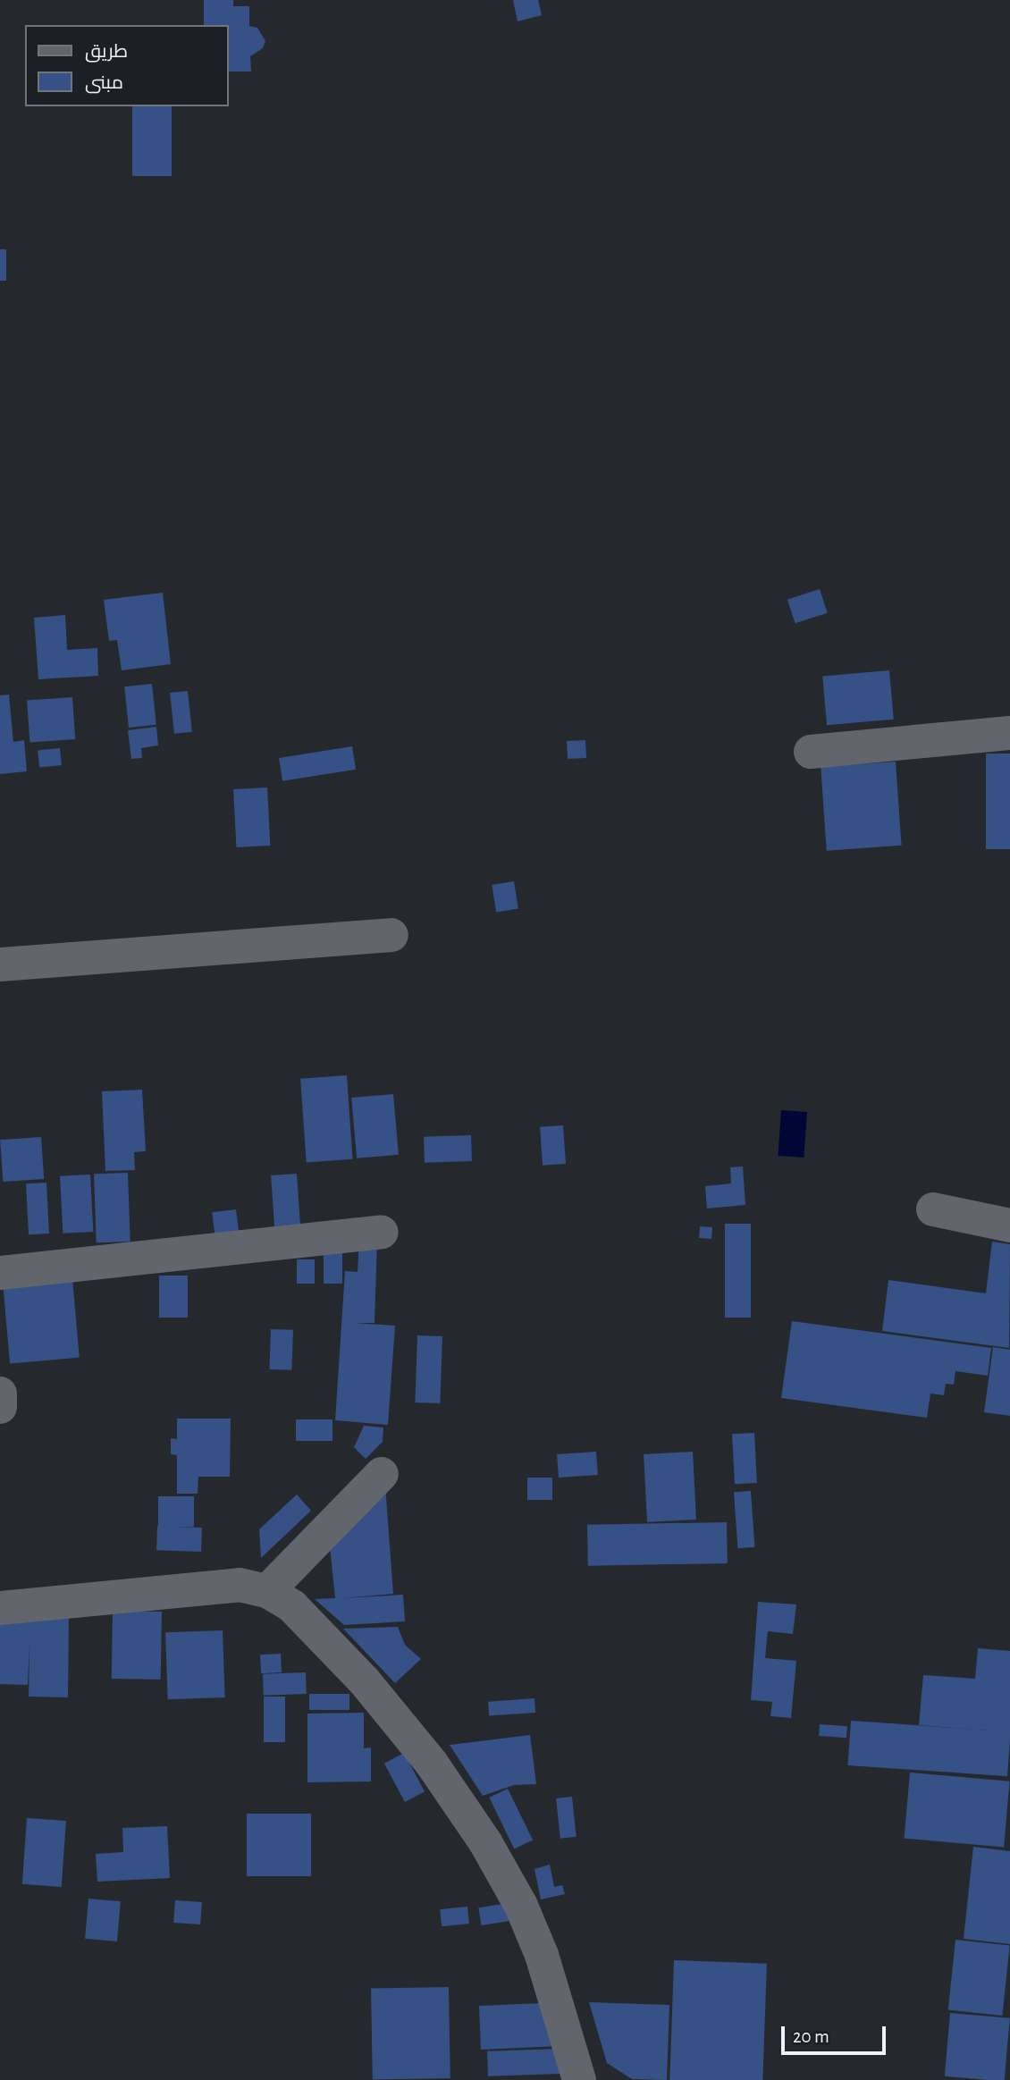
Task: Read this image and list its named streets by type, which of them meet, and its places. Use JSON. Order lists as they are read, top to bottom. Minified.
{"legend":["طريق","مبنى"],"scale_bar":"20 m"}
